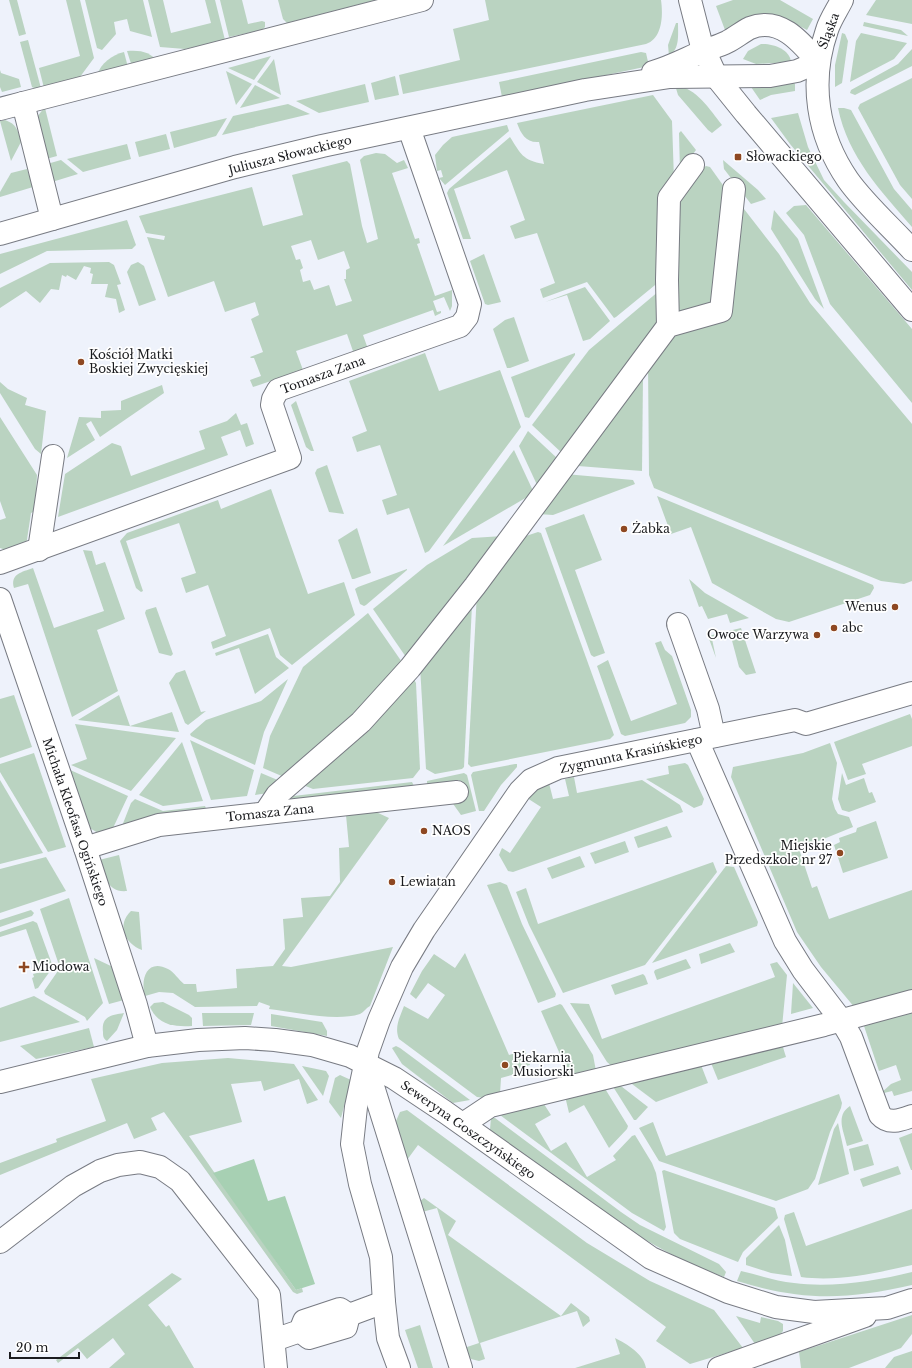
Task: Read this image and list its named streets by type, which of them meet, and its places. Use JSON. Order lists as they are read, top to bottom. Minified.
{"streets":{"street":["Śląska","Juliusza Słowackiego","Tomasza Zana","Zygmunta Krasińskiego","Michała Kleofasa Ogińskiego","Seweryna Goszczyńskiego"]},"crossings":[["Juliusza Słowackiego","Tomasza Zana"],["Tomasza Zana","Michała Kleofasa Ogińskiego"],["Zygmunta Krasińskiego","Seweryna Goszczyńskiego"],["Michała Kleofasa Ogińskiego","Seweryna Goszczyńskiego"]],"places":{"transit":["Słowackiego"],"other":["Kościół Matki Boskiej Zwycięskiej","Żabka","Wenus","abc","Owoce Warzywa","NAOS","Miejskie Przedszkole nr 27","Lewiatan","Piekarnia Musiorski"],"health":["Miodowa"]},"scale_bar":"20 m"}
